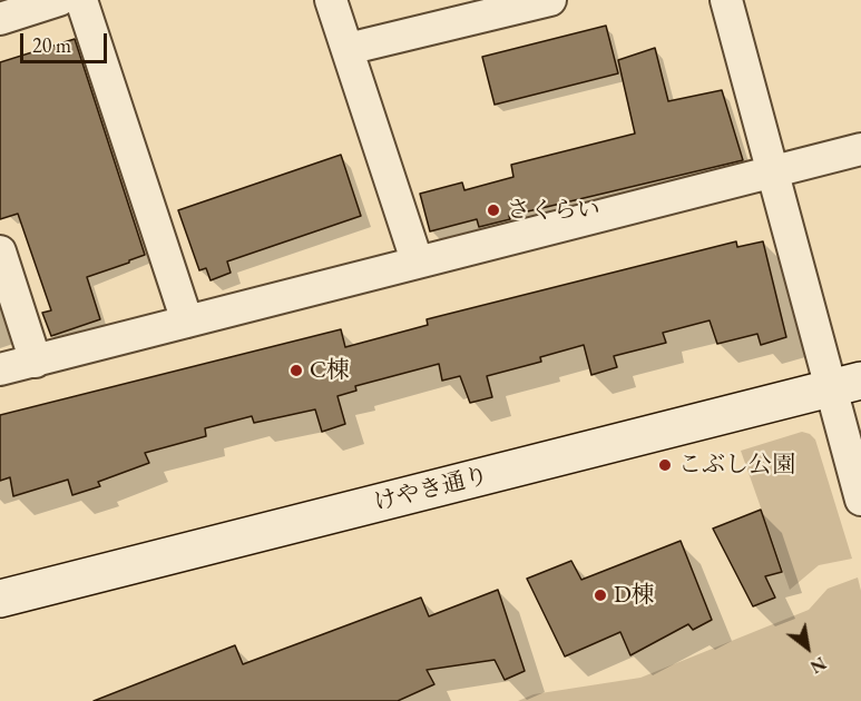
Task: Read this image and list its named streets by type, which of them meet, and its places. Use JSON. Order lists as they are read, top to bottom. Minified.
{"streets":{"street":["けやき通り"]},"places":["さくらい","C棟","こぶし公園","D棟"],"scale_bar":"20 m","north":"bottom right"}
